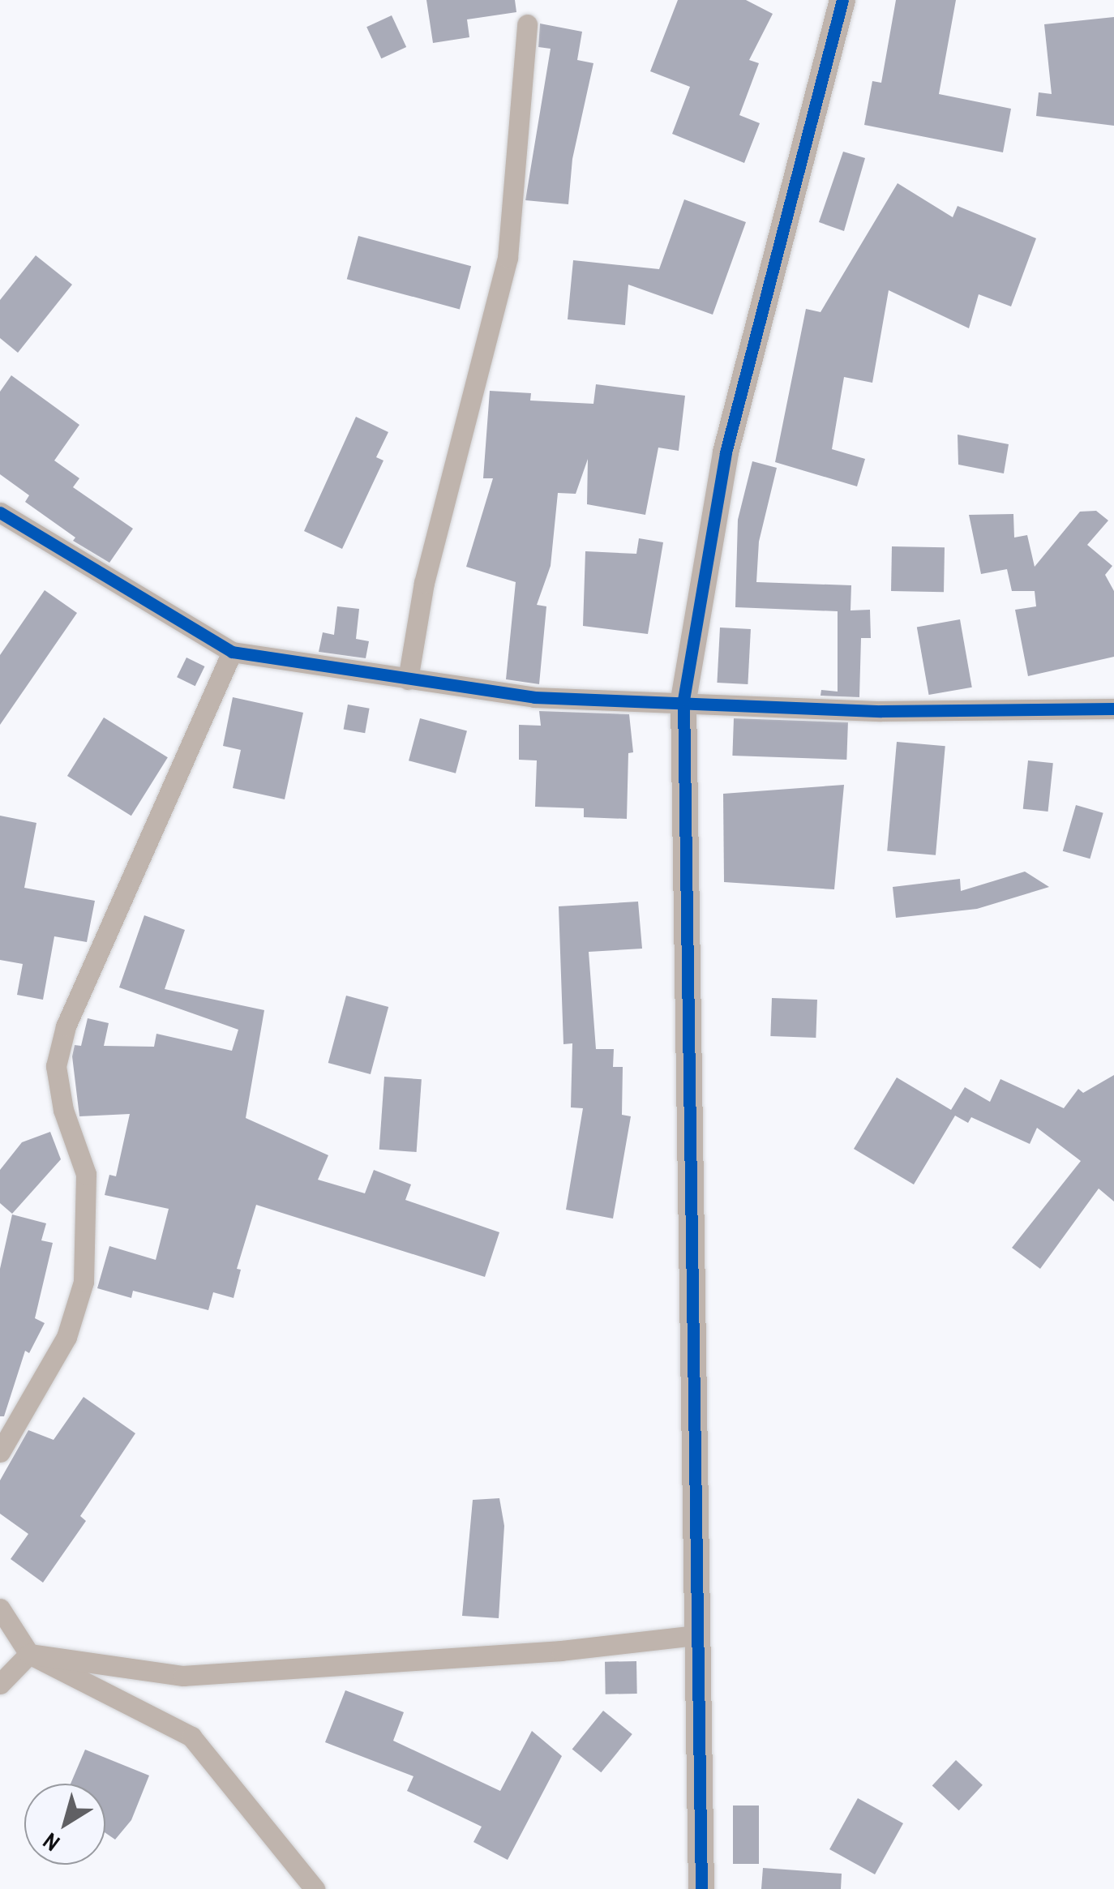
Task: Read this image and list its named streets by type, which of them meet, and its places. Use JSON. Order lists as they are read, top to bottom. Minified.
{"north":"bottom left"}
